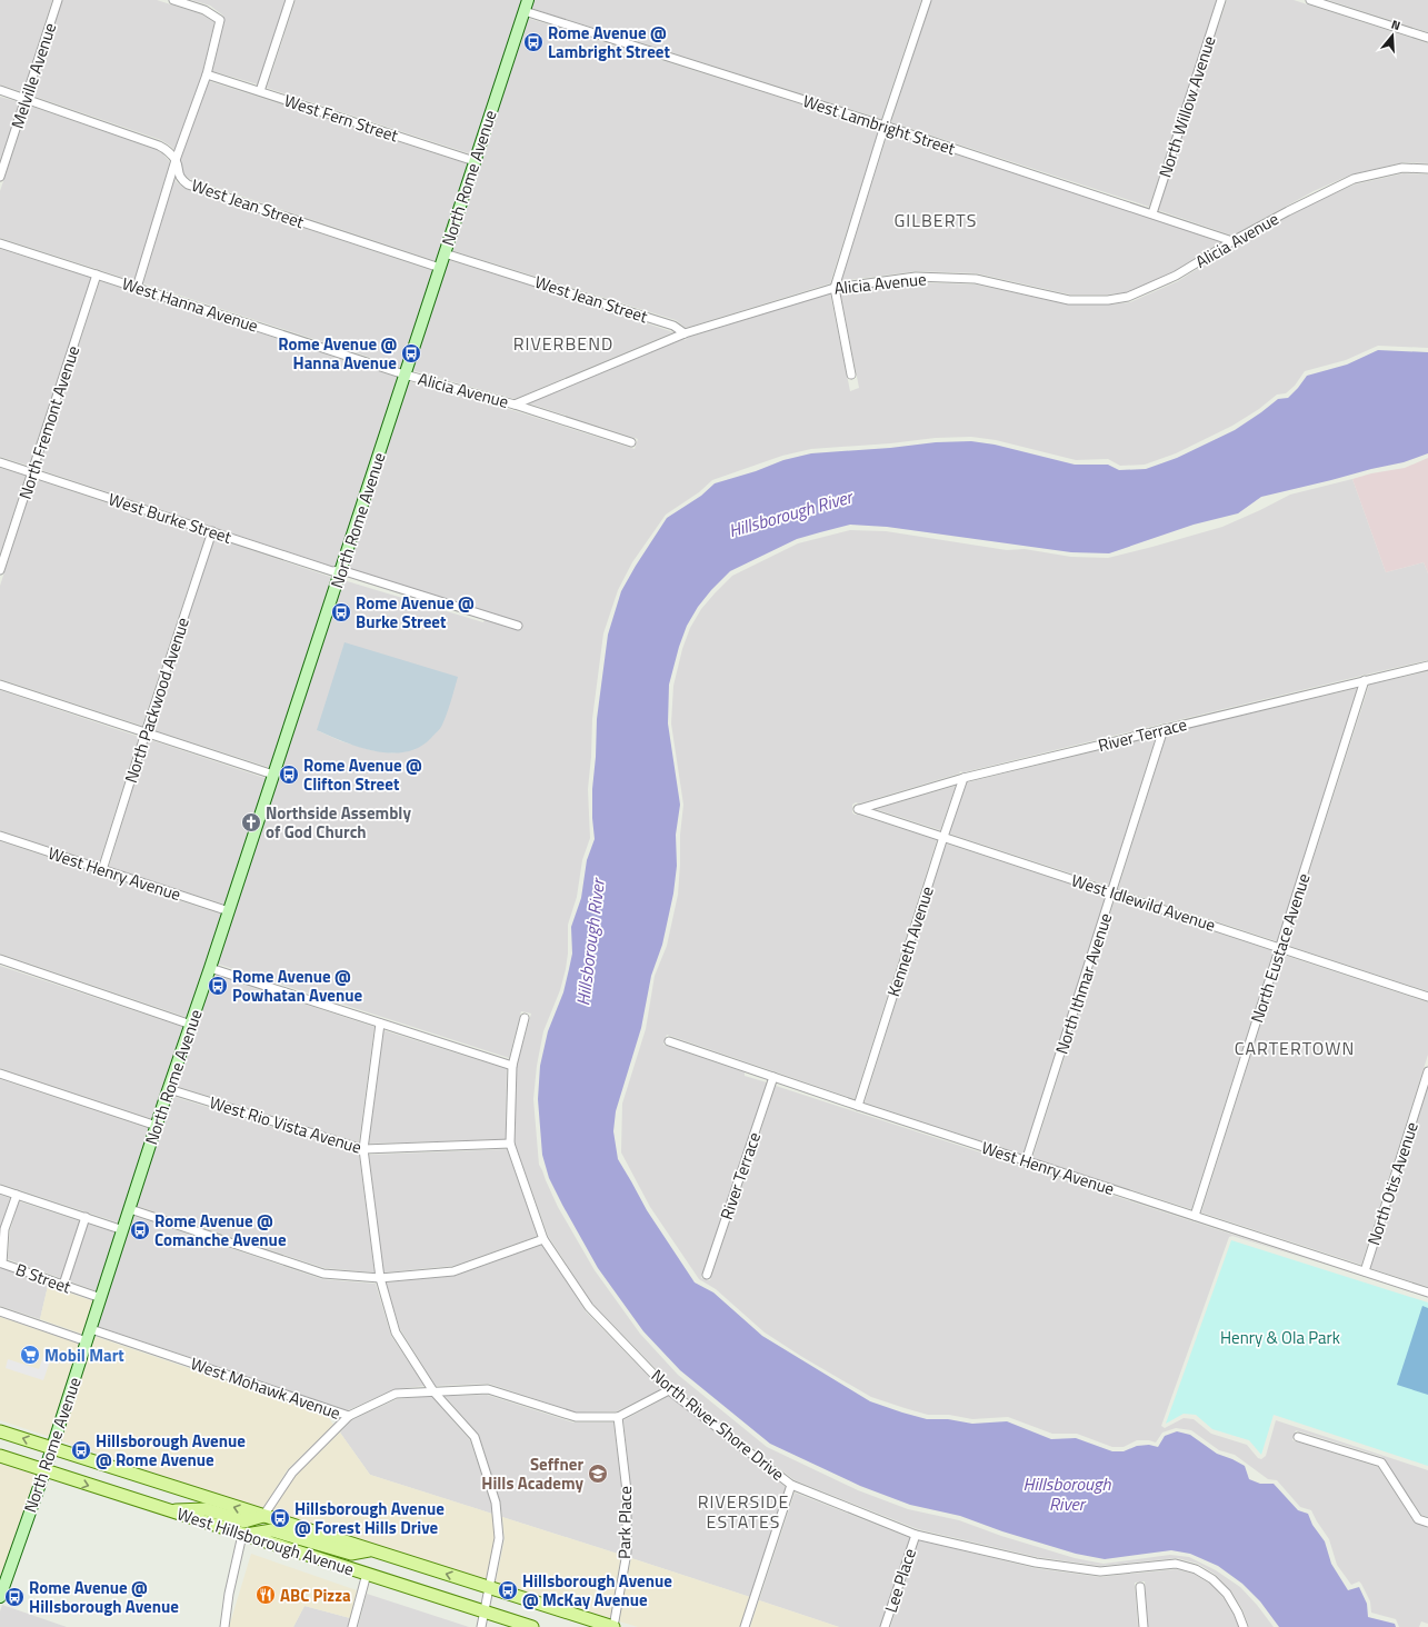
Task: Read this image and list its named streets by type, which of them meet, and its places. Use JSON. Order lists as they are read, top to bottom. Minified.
{"streets":{"main road":["West Hillsborough Avenue"],"street":["Melville Avenue","North Willow Avenue","West Fern Street","West Lambright Street","North Rome Avenue","West Jean Street","Alicia Avenue","West Hanna Avenue","North Fremont Avenue","West Burke Street","North Packwood Avenue","River Terrace","West Henry Avenue","West Idlewild Avenue","Kenneth Avenue","North Eustace Avenue","North Ithmar Avenue","West Rio Vista Avenue","North Otis Avenue","B Street","West Mohawk Avenue","North River Shore Drive","Park Place","Lee Place"]},"crossings":[["Melville Avenue","West Jean Street"],["North Willow Avenue","West Lambright Street"],["West Fern Street","North Rome Avenue"],["West Lambright Street","North Rome Avenue"],["West Lambright Street","Alicia Avenue"],["North Rome Avenue","West Jean Street"],["North Rome Avenue","Alicia Avenue"],["North Rome Avenue","West Hanna Avenue"],["North Rome Avenue","West Burke Street"],["North Rome Avenue","West Henry Avenue"],["North Rome Avenue","West Rio Vista Avenue"],["North Rome Avenue","B Street"],["North Rome Avenue","West Mohawk Avenue"],["North Rome Avenue","West Hillsborough Avenue"],["West Jean Street","Alicia Avenue"],["Alicia Avenue","West Hanna Avenue"],["West Hanna Avenue","North Fremont Avenue"],["North Fremont Avenue","West Burke Street"],["West Burke Street","North Packwood Avenue"],["North Packwood Avenue","West Henry Avenue"],["River Terrace","West Henry Avenue"],["River Terrace","West Idlewild Avenue"],["River Terrace","Kenneth Avenue"],["River Terrace","North Eustace Avenue"],["River Terrace","North Ithmar Avenue"],["West Henry Avenue","Kenneth Avenue"],["West Henry Avenue","North Eustace Avenue"],["West Henry Avenue","North Ithmar Avenue"],["West Henry Avenue","North Otis Avenue"],["West Idlewild Avenue","Kenneth Avenue"],["West Idlewild Avenue","North Eustace Avenue"],["West Idlewild Avenue","North Ithmar Avenue"],["West Rio Vista Avenue","North River Shore Drive"],["West Mohawk Avenue","North River Shore Drive"],["West Mohawk Avenue","Park Place"],["North River Shore Drive","Lee Place"],["Park Place","West Hillsborough Avenue"]],"districts":["GILBERTS","RIVERBEND","CARTERTOWN","RIVERSIDE ESTATES"],"water":["Hillsborough River"],"parks":["Henry & Ola Park"],"places":{"bus stop":["Rome Avenue @ Lambright Street","Rome Avenue @ Hanna Avenue","Rome Avenue @ Burke Street","Rome Avenue @ Clifton Street","Rome Avenue @ Powhatan Avenue","Rome Avenue @ Comanche Avenue","Hillsborough Avenue @ Rome Avenue","Hillsborough Avenue @ Forest Hills Drive","Hillsborough Avenue @ McKay Avenue","Rome Avenue @ Hillsborough Avenue"],"church":["Northside Assembly of God Church"],"supermarket":["Mobil Mart"],"school or university":["Seffner Hills Academy"],"restaurant":["ABC Pizza"]},"north":"top"}
